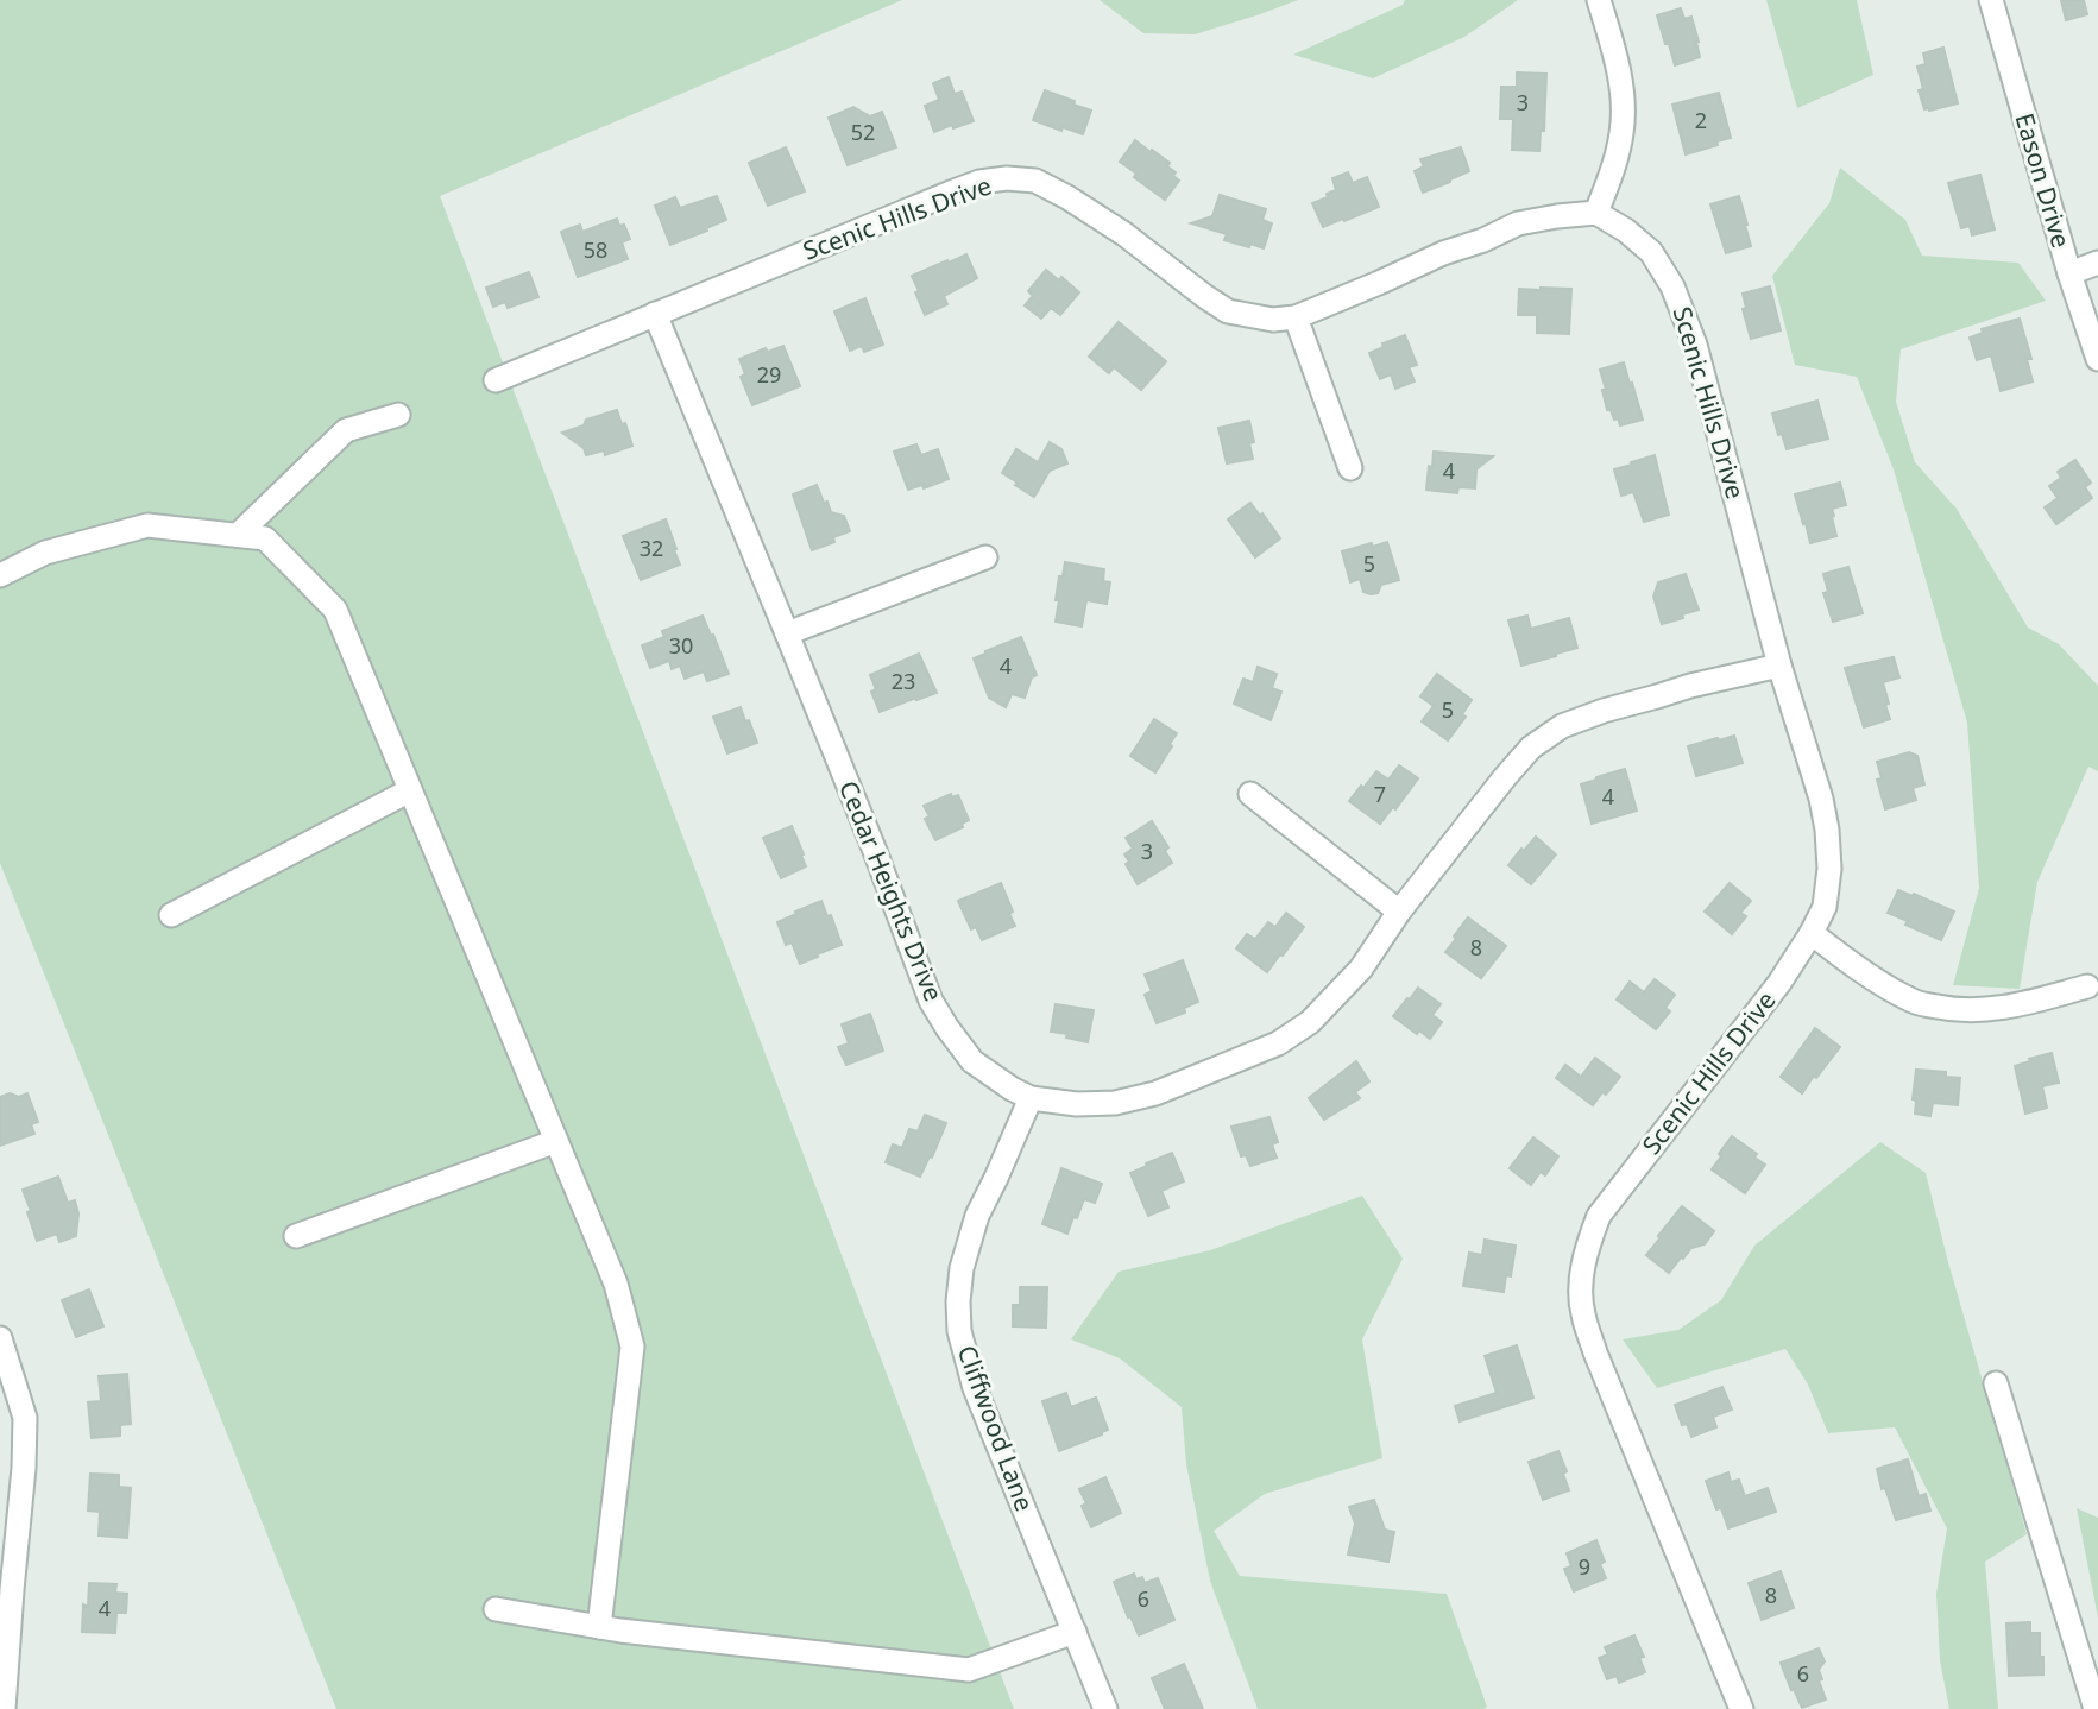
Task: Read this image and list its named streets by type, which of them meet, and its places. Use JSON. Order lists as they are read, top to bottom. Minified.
{"streets":{"street":["Eason Drive","Scenic Hills Drive","Cedar Heights Drive","Cliffwood Lane"]},"crossings":[["Scenic Hills Drive","Cedar Heights Drive"],["Cedar Heights Drive","Cliffwood Lane"]],"house_numbers":["3","2","52","58","29","4","32","5","30","4","23","5","7","4","3","8","9","8","6","4","6"]}
